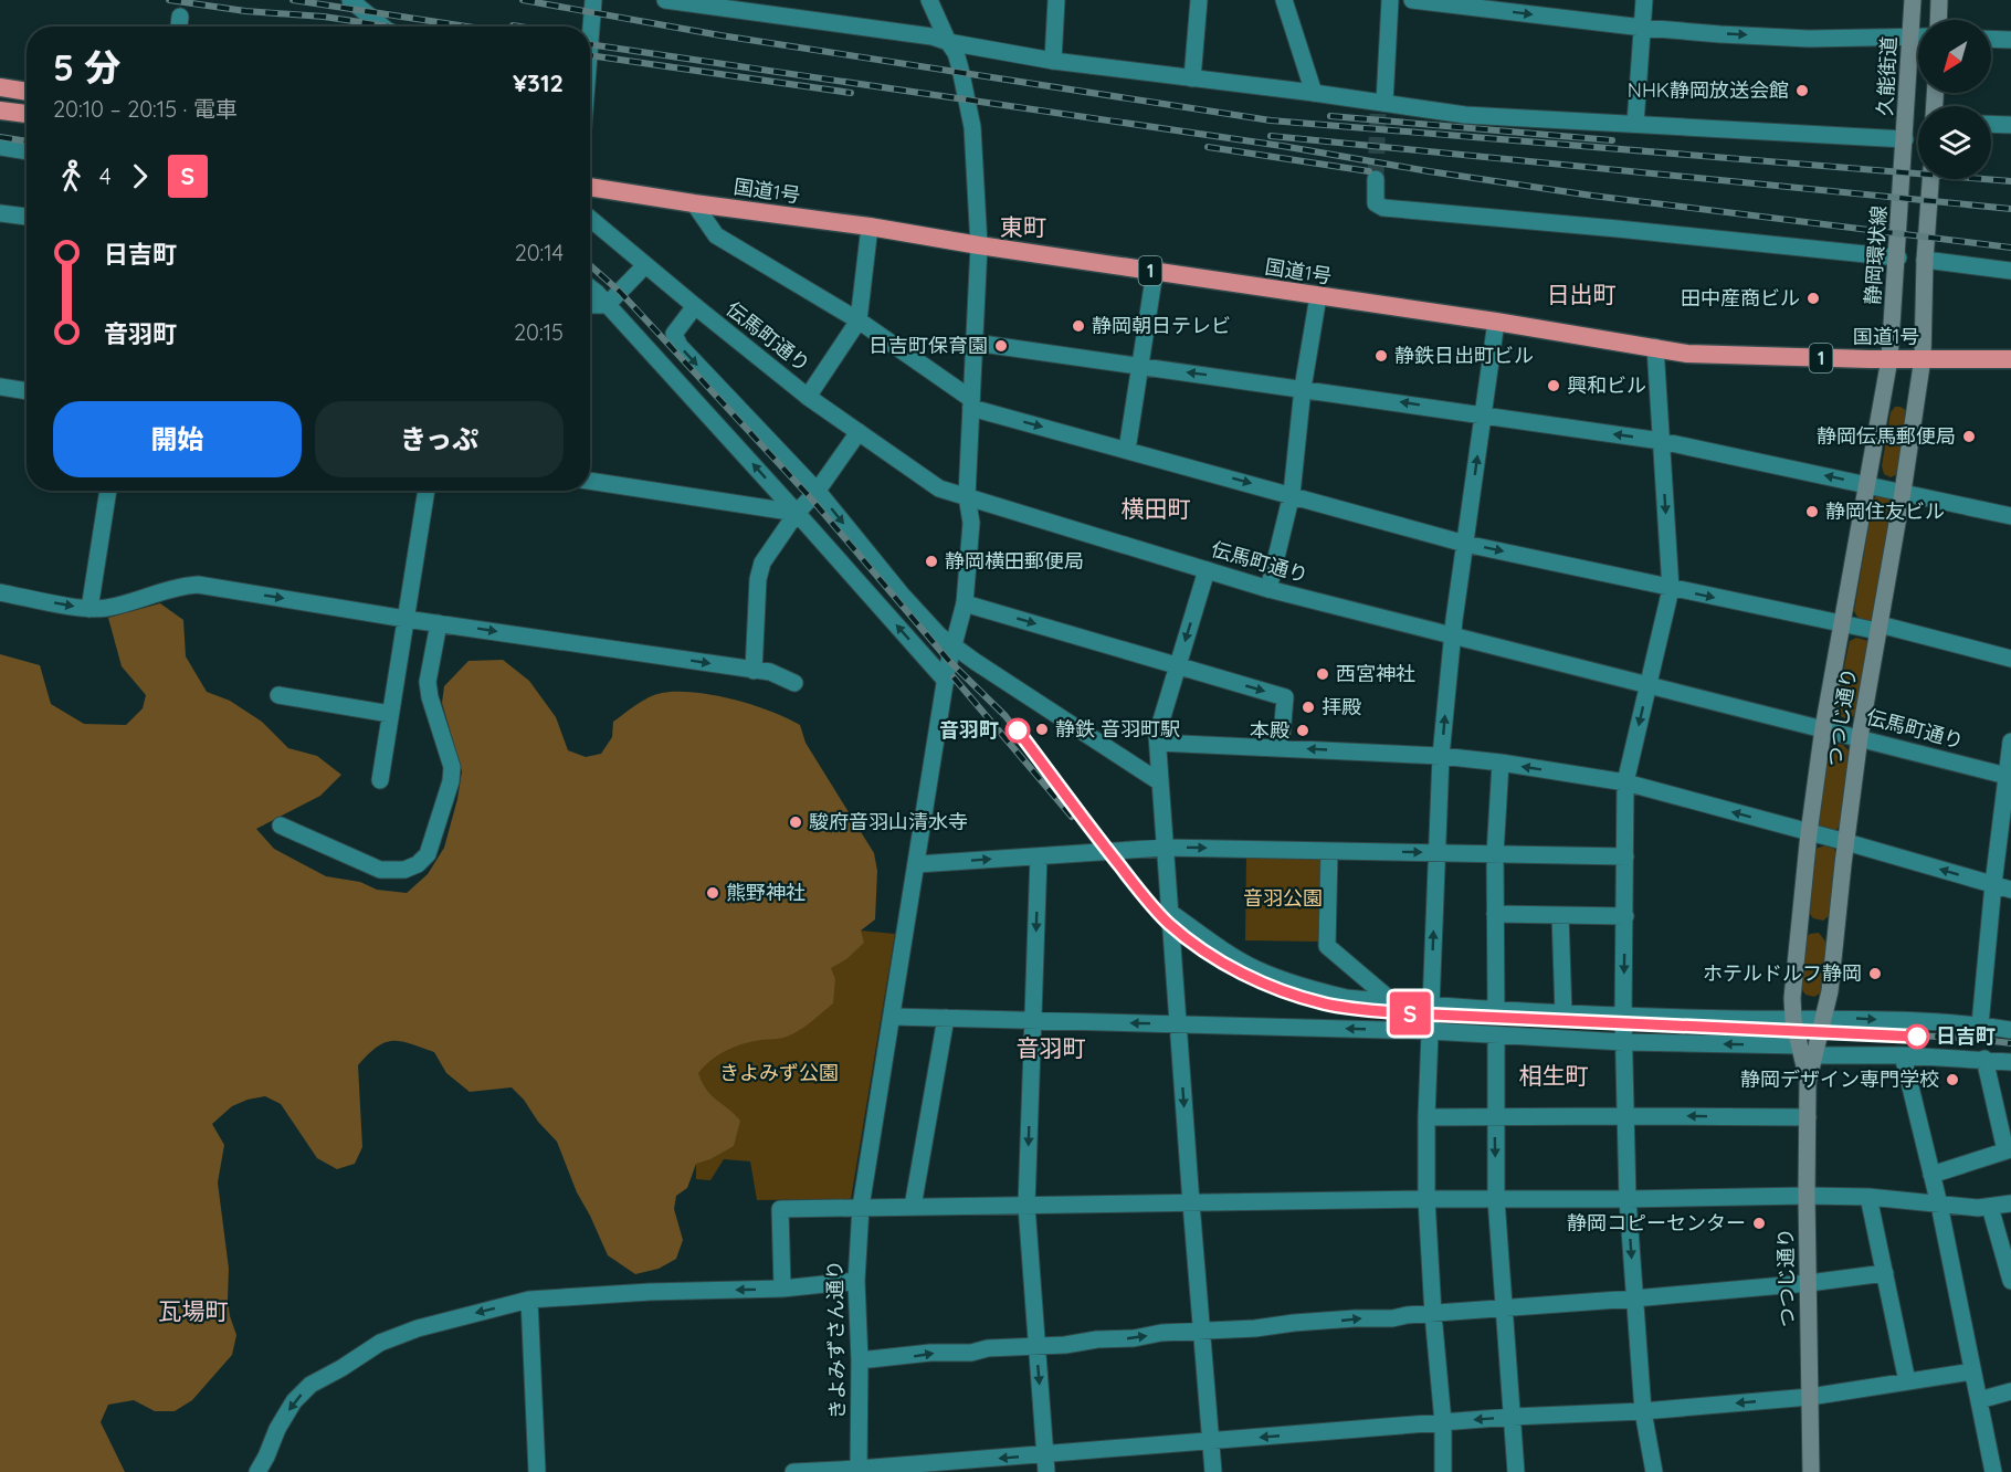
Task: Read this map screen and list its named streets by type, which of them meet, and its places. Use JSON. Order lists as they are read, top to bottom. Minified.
{"streets":{"highway":["国道1号","1"],"main road":["久能街道","静岡環状線","つつじ通り"],"street":["伝馬町通り","きよみずさん通り"]},"crossings":[["久能街道","静岡環状線"],["国道1号","静岡環状線"],["国道1号","つつじ通り"],["国道1号","きよみずさん通り"],["静岡環状線","つつじ通り"],["伝馬町通り","つつじ通り"],["伝馬町通り","きよみずさん通り"]],"districts":["東町","日出町","横田町","音羽町","相生町","瓦場町"],"parks":["音羽公園","きよみず公園"],"places":["NHK静岡放送会館","田中産商ビル","静岡朝日テレビ","日吉町保育園","静鉄日出町ビル","興和ビル","静岡伝馬郵便局","静岡住友ビル","静岡横田郵便局","西宮神社","拝殿","静鉄 音羽町駅","音羽町","本殿","駿府音羽山清水寺","熊野神社","ホテルドルフ静岡","日吉町","静岡デザイン専門学校","静岡コピーセンター"],"north":"bottom left","page":{"on_map":"S","heading":["5 分","20:10 – 20:15 · 電車","¥312"],"legs":["4","S"],"list":[{"name":"日吉町","value":"20:14"},{"name":"音羽町","value":"20:15"}],"buttons":["開始","きっぷ"]}}
